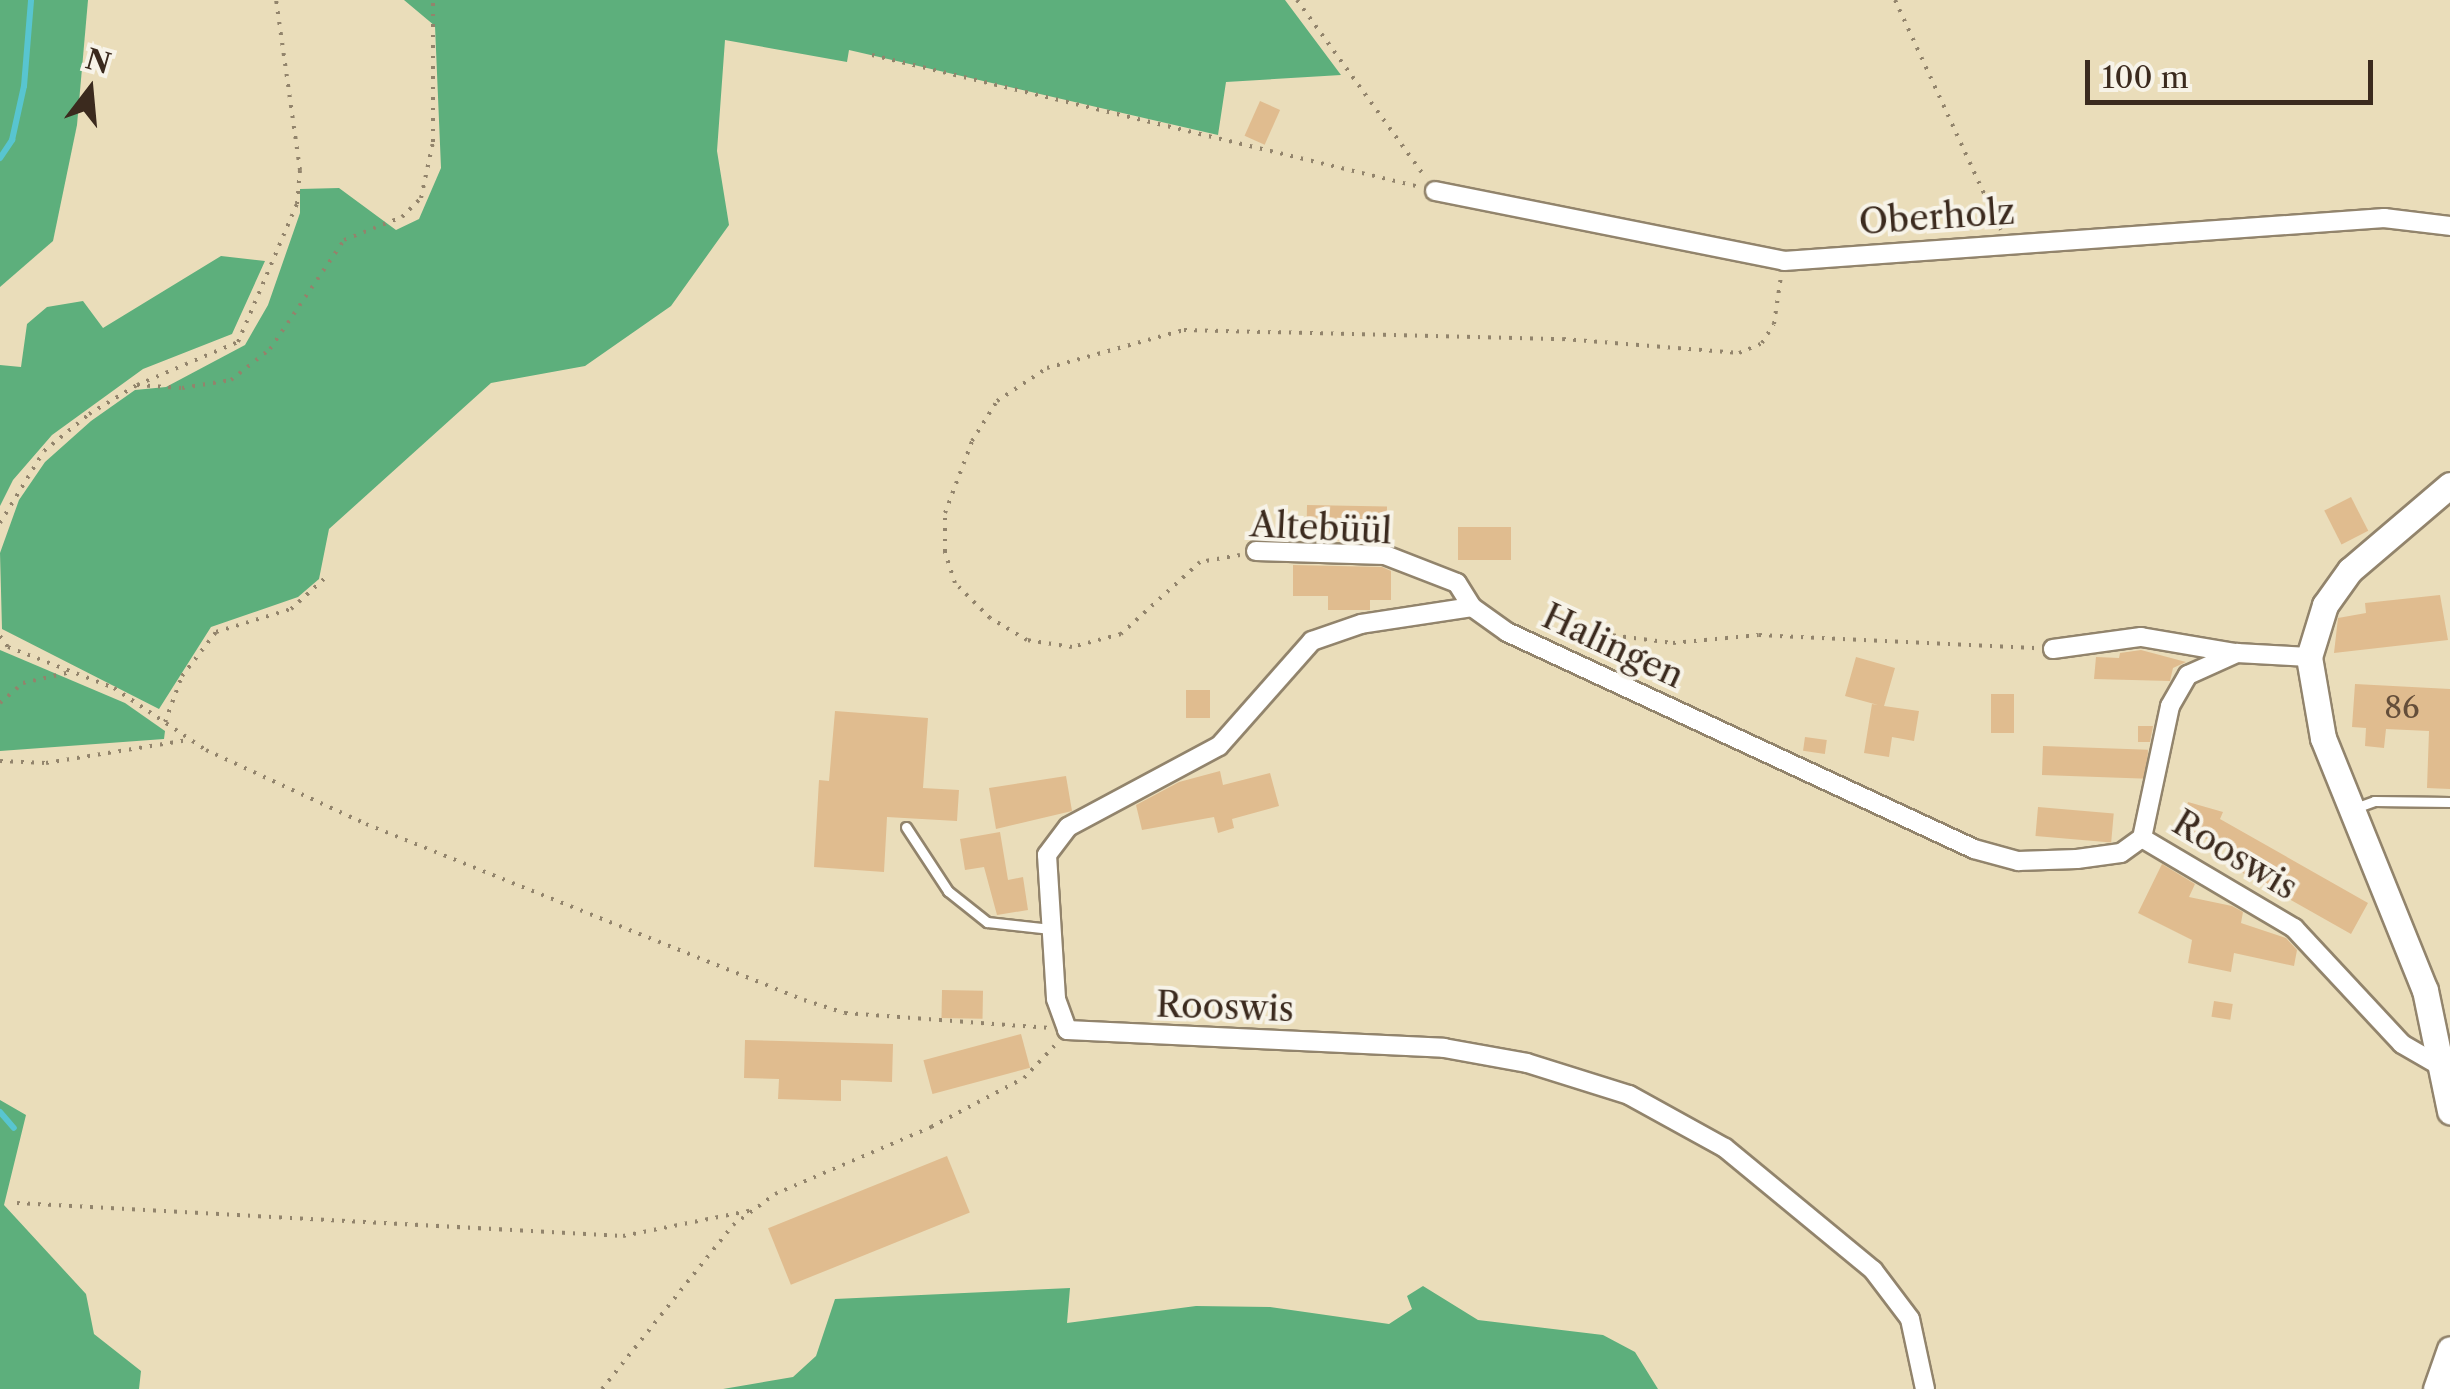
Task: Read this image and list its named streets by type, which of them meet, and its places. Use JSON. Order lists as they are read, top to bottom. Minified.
{"streets":{"street":["Oberholz","Altebüül","Halingen","Rooswis"]},"crossings":[["Oberholz","Altebüül"],["Altebüül","Halingen"],["Halingen","Rooswis"]],"house_numbers":["86"],"scale_bar":"100 m","north":"top"}
